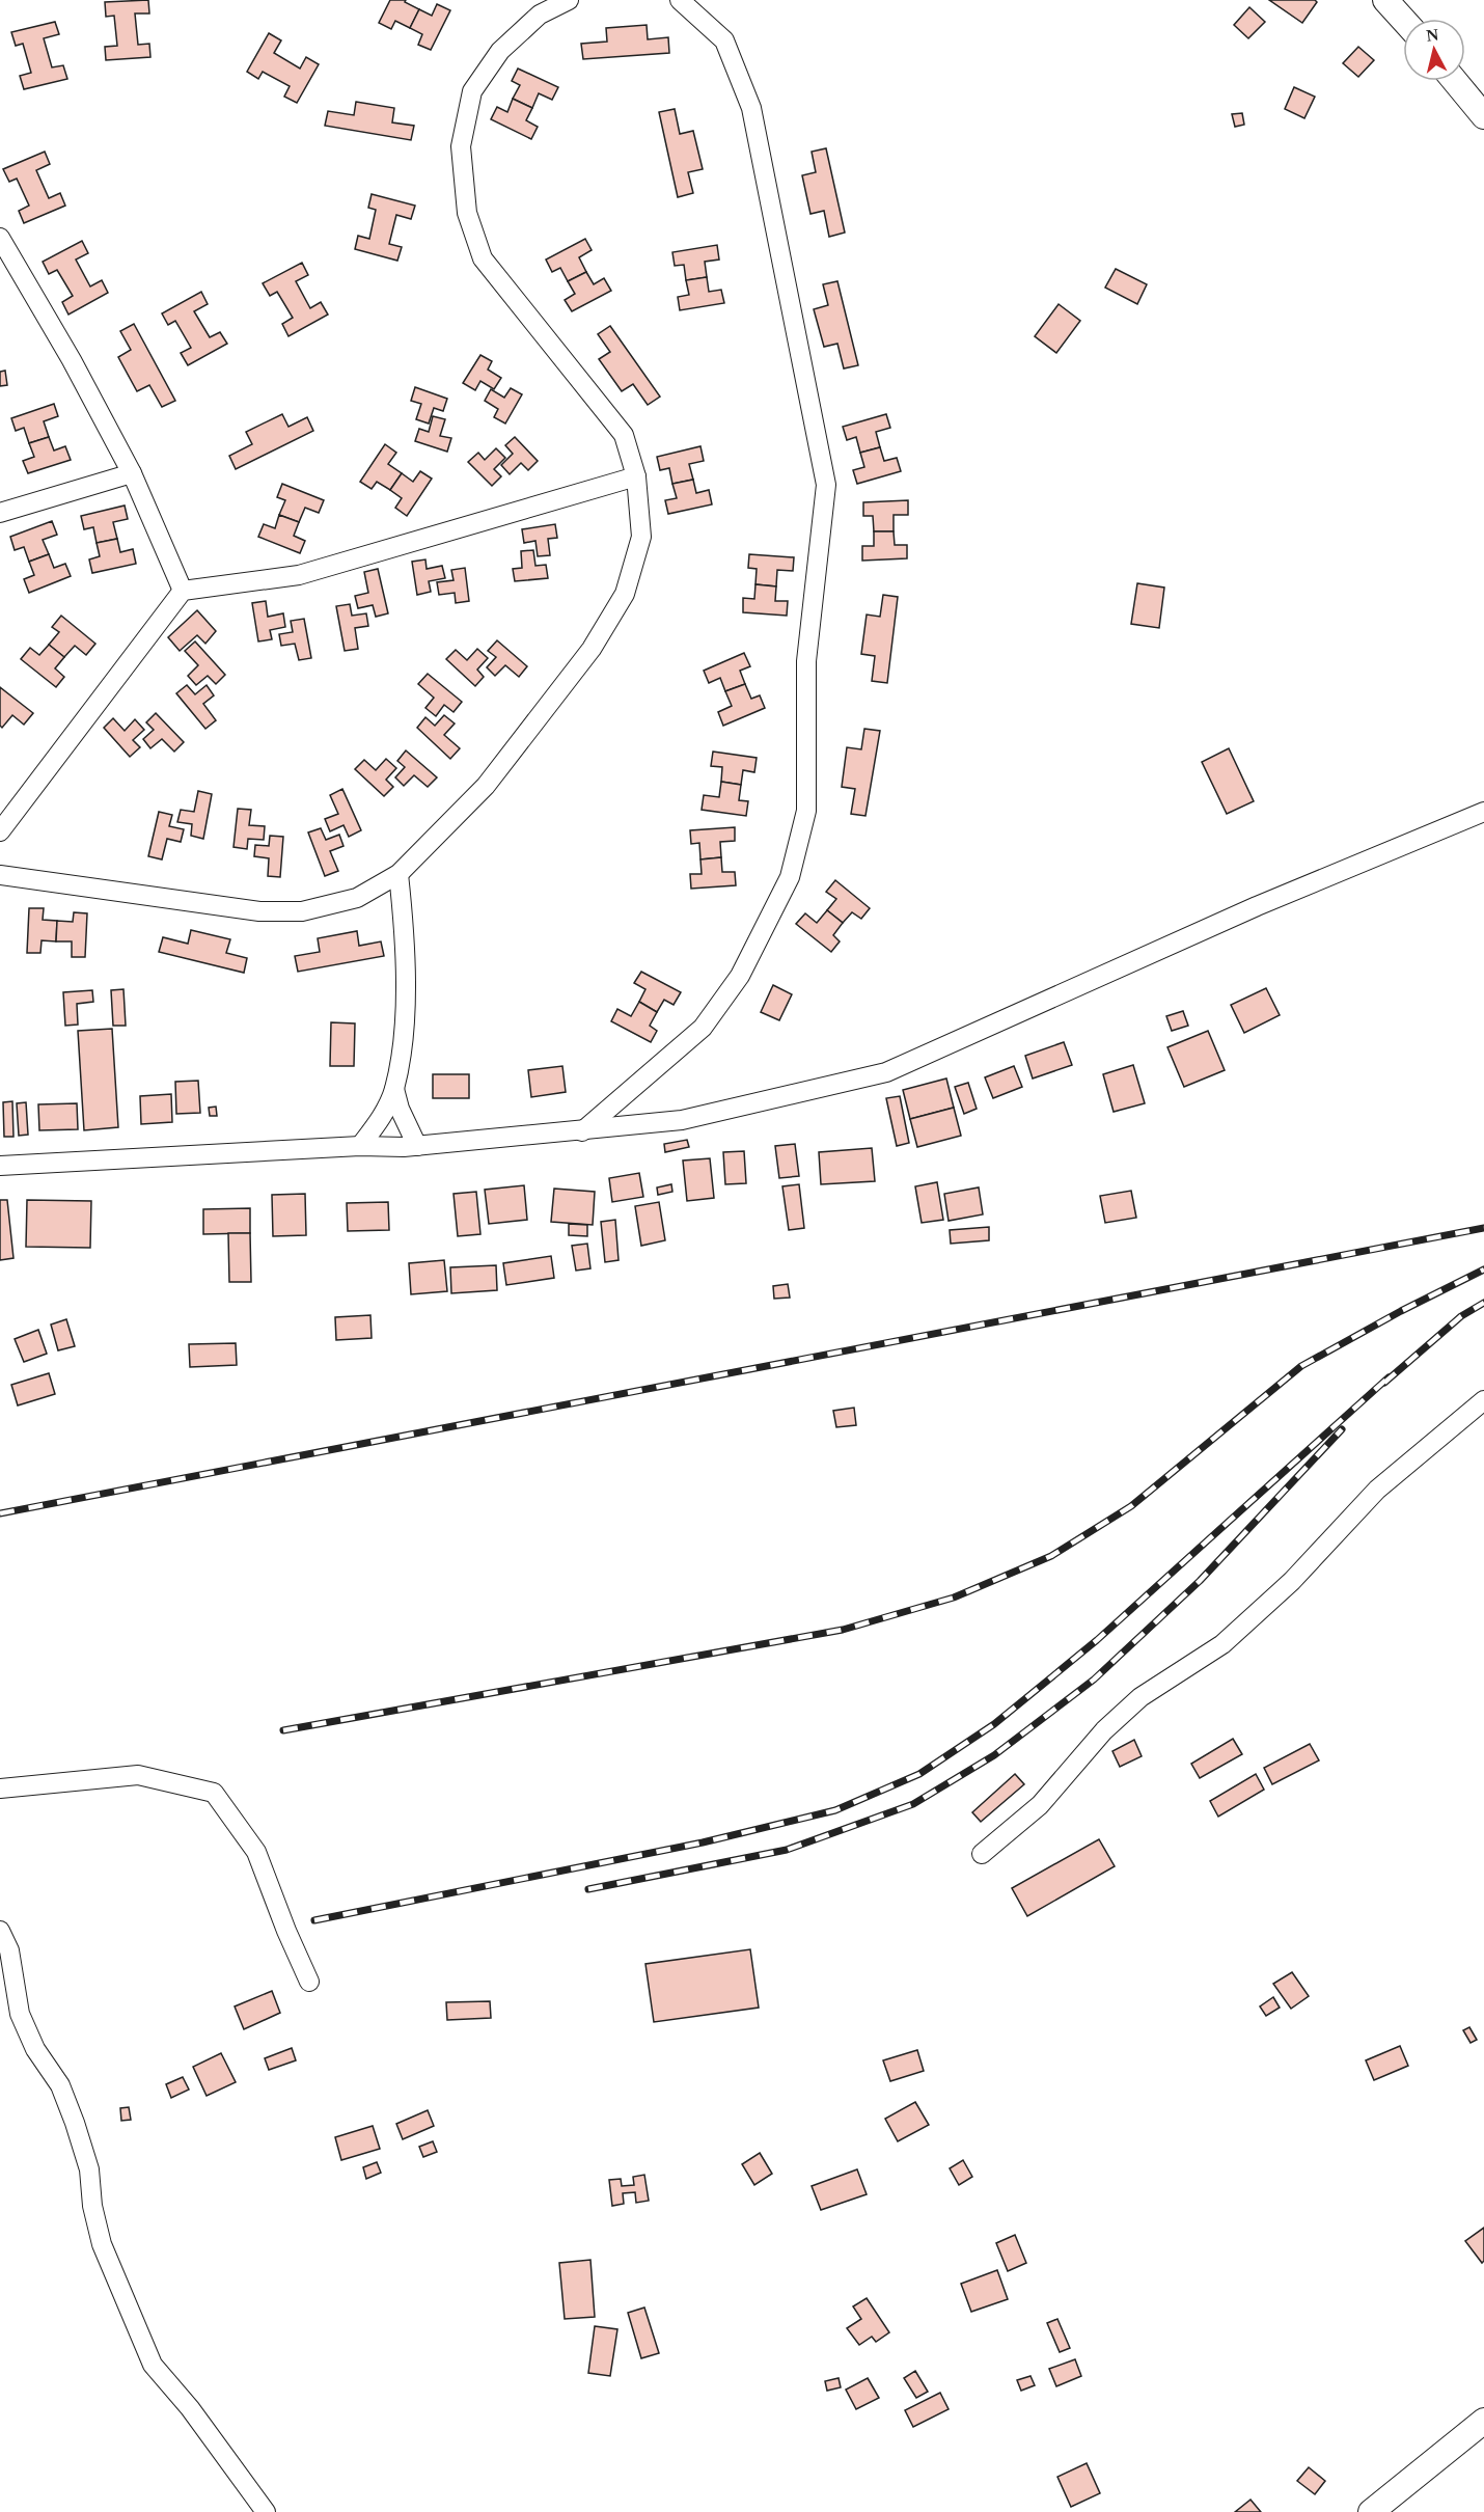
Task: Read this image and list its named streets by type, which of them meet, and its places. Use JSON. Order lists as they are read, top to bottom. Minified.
{"north":"top"}
